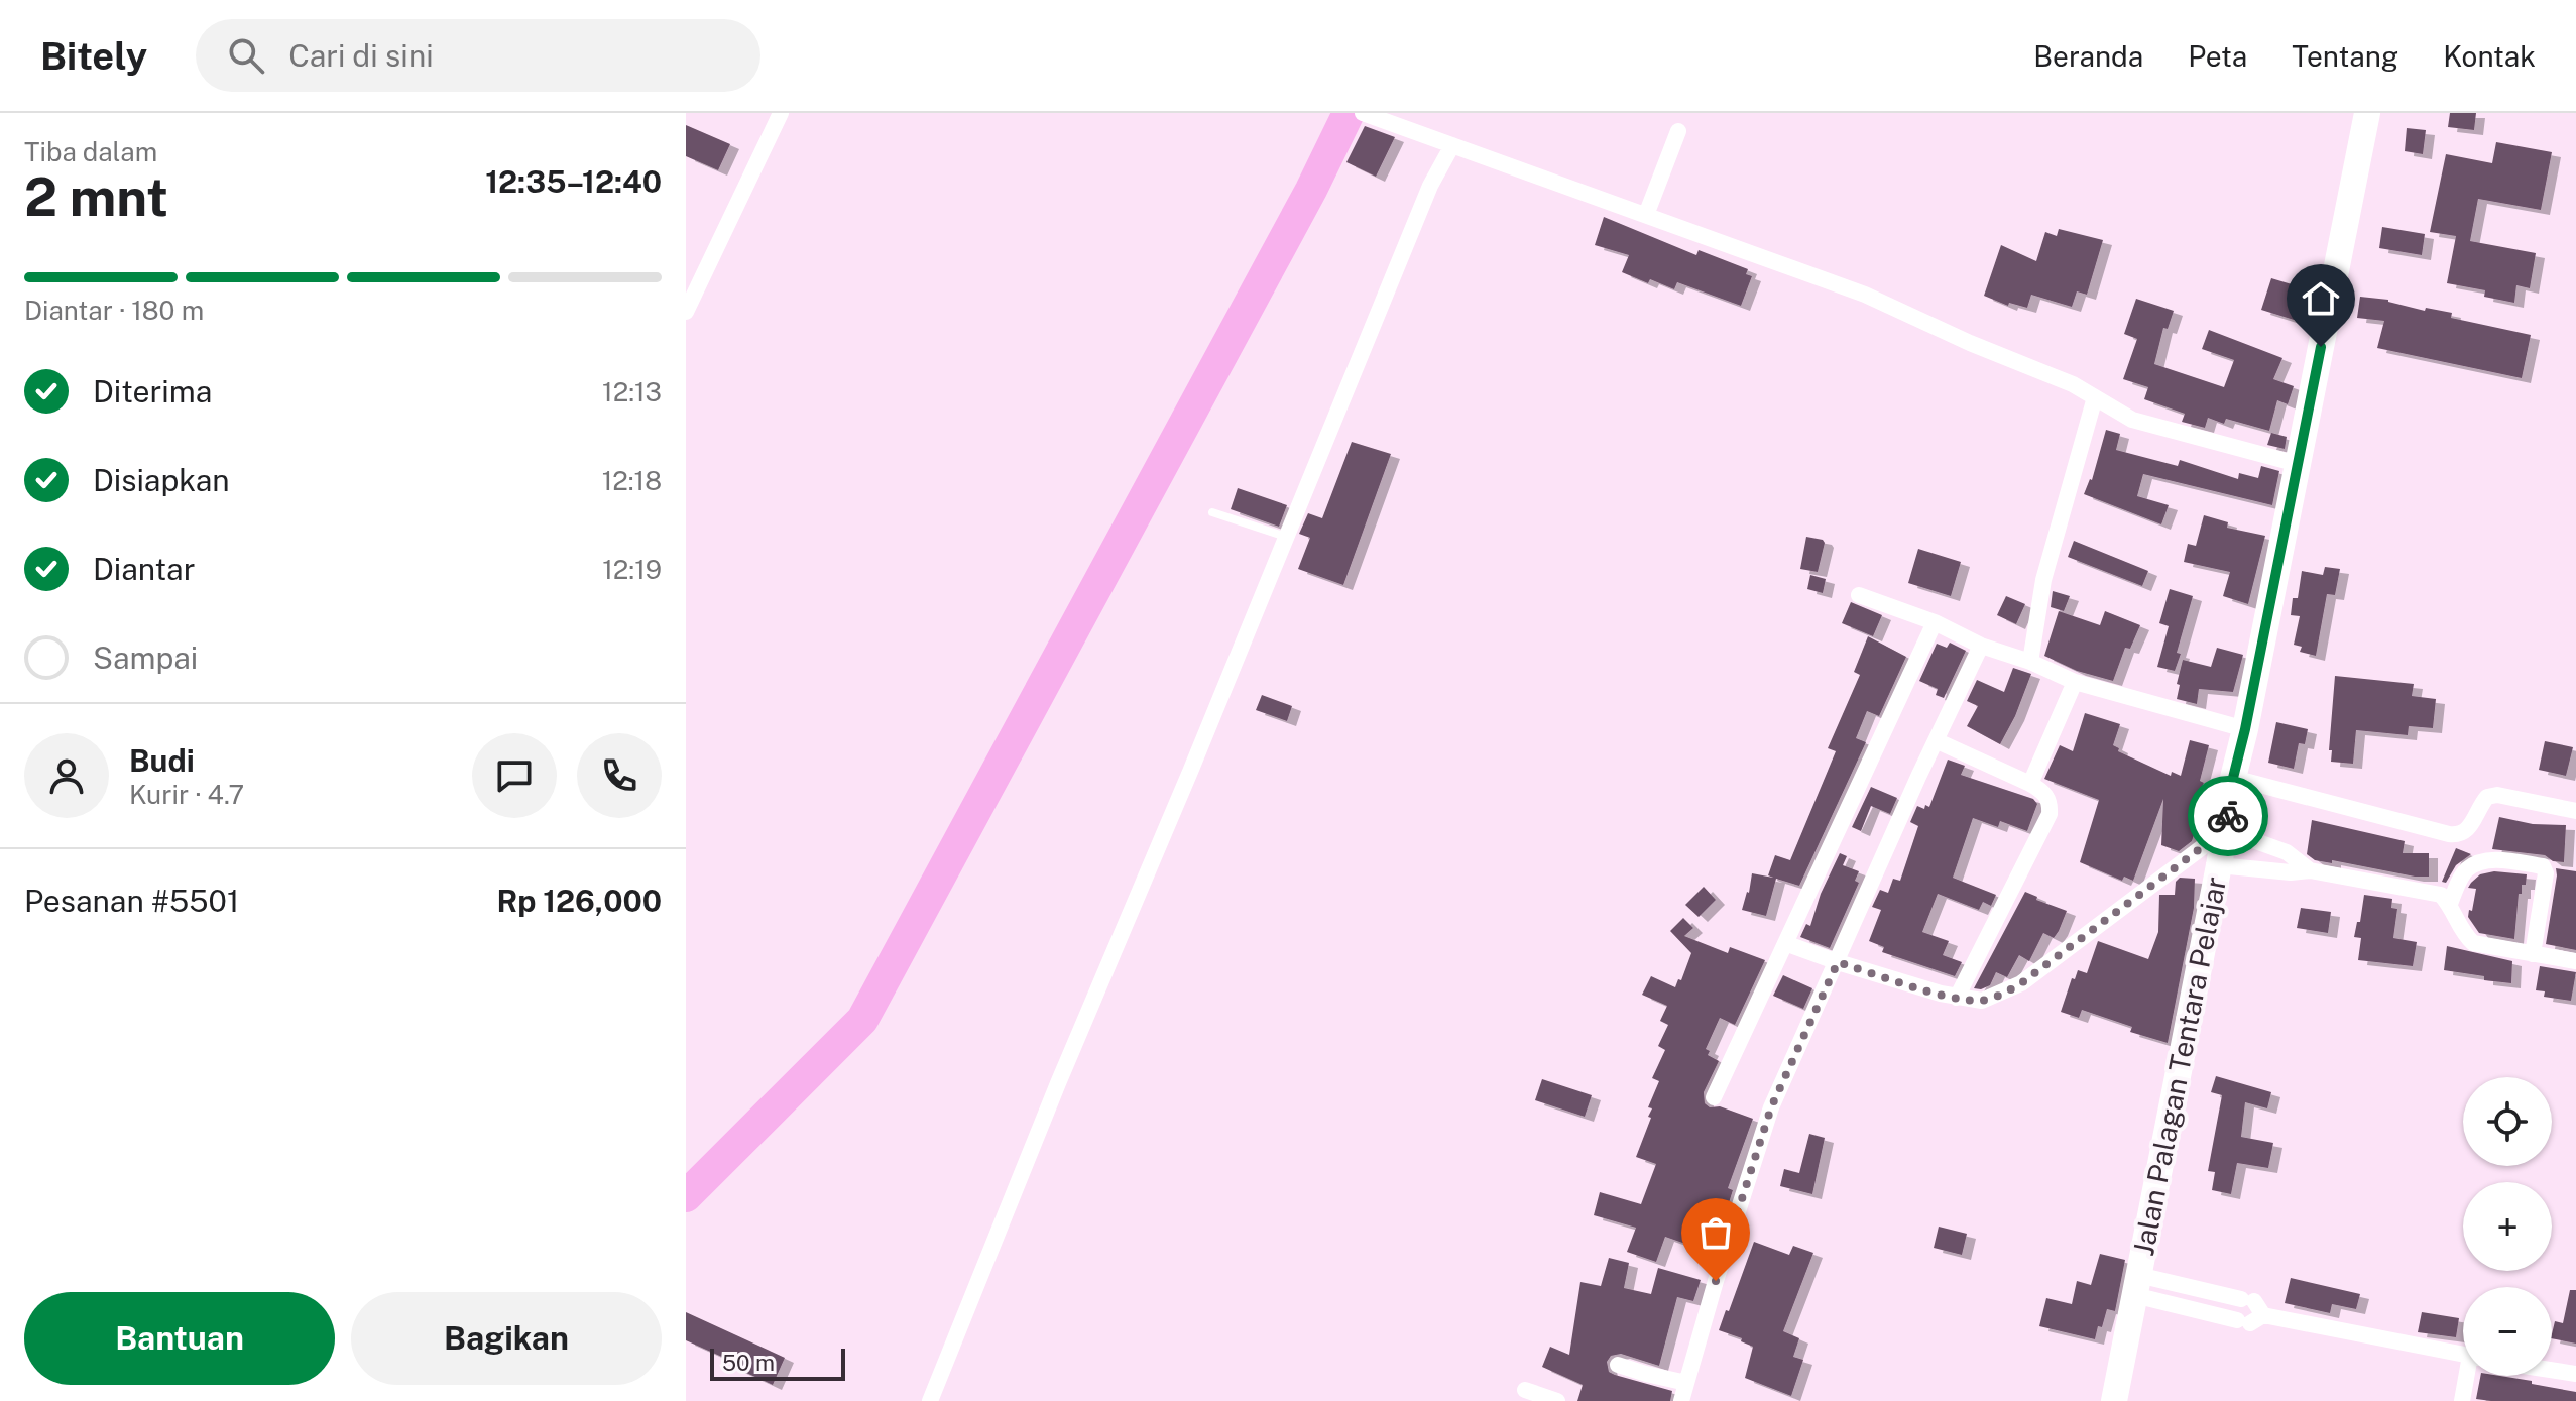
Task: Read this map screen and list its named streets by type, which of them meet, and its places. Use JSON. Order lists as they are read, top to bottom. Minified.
{"streets":{"main road":["Jalan Palagan Tentara Pelajar"]},"scale_bar":"50 m","page":{"header":"Bitely","search":"Cari di sini","nav":["Beranda","Peta","Tentang","Kontak"],"heading":["2 mnt","Tiba dalam","12:35–12:40"],"panel":["Budi","Kurir · 4.7","Pesanan #5501","Rp 126,000"],"bar":"Diantar · 180 m","list":[["Diterima","12:13"],["Disiapkan","12:18"],["Diantar","12:19"],"Sampai"],"map_buttons":["+","−"],"buttons":["Bantuan","Bagikan"],"scale":"50 m"}}
